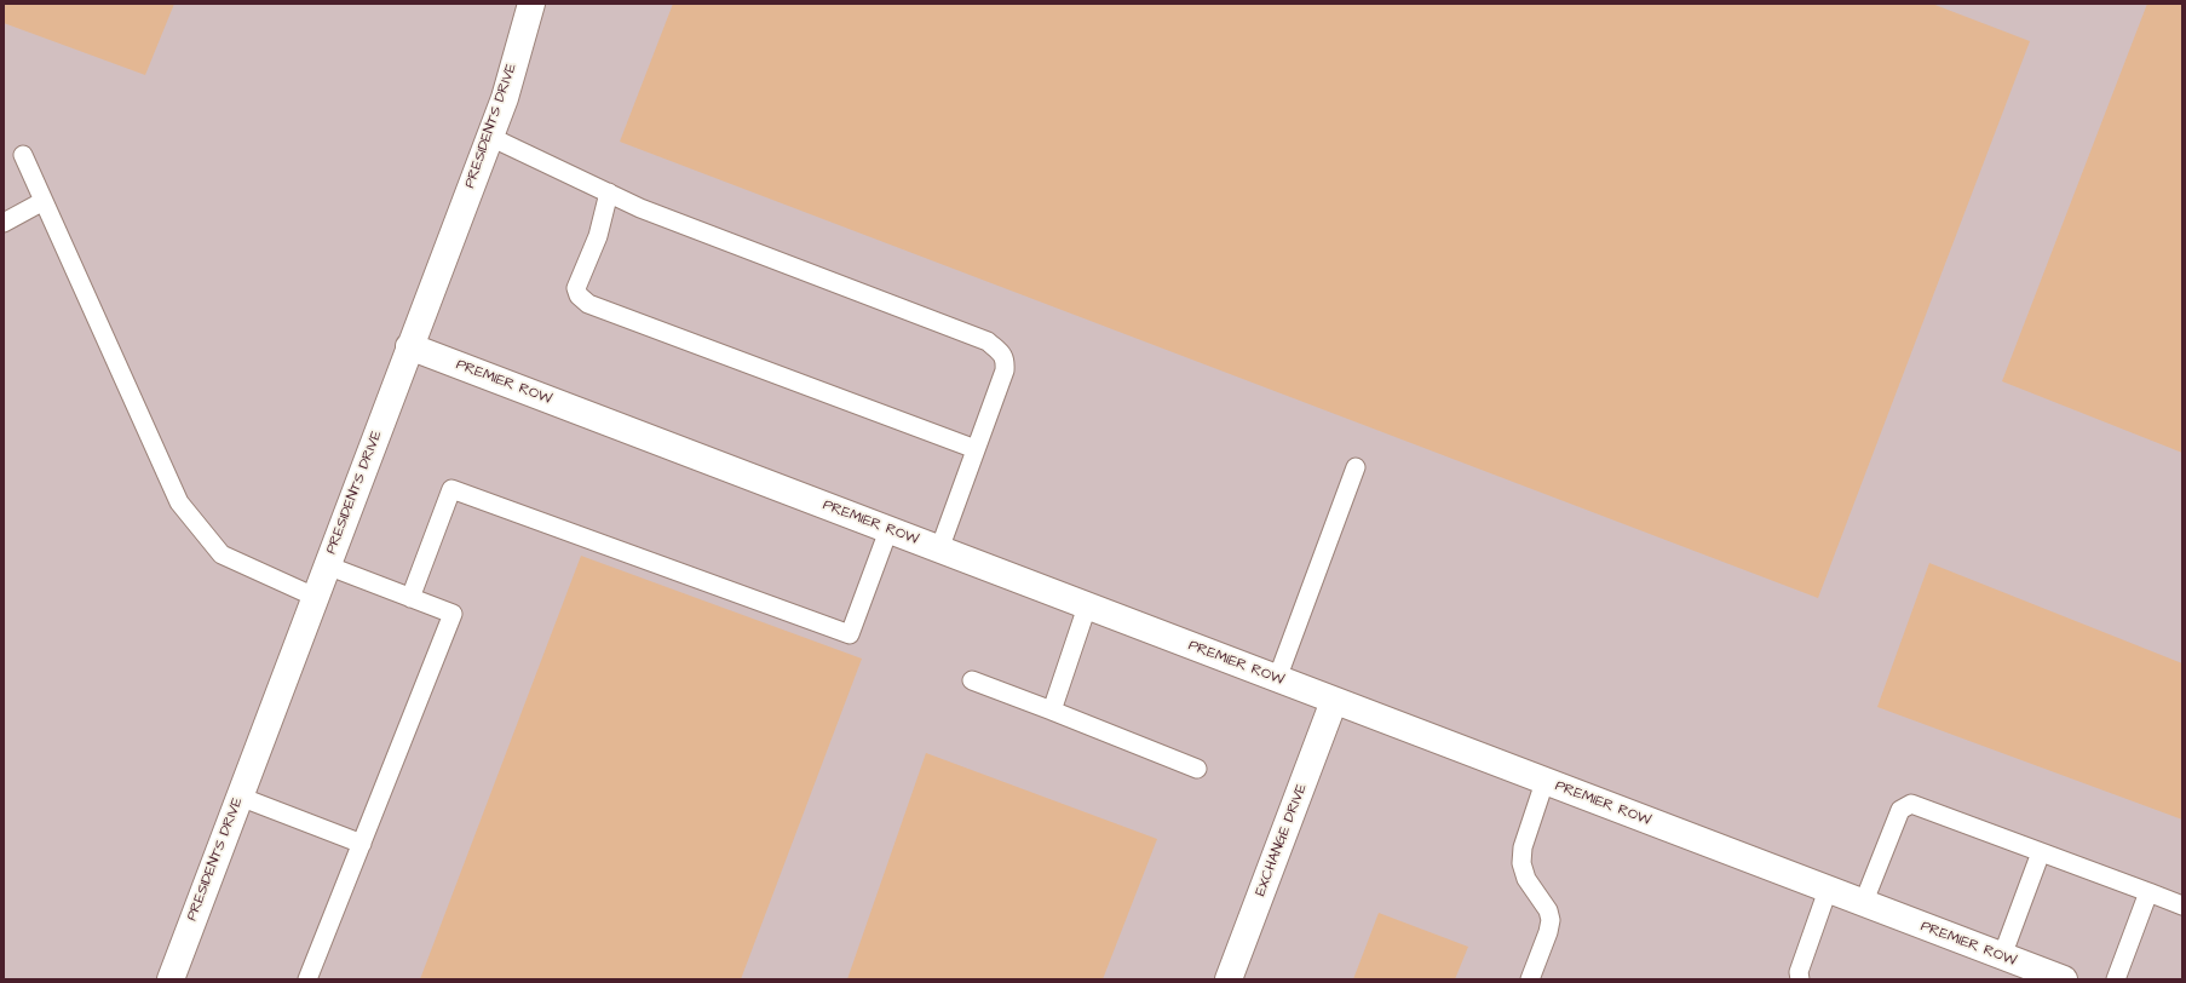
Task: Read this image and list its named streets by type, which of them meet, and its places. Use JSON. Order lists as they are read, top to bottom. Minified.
{"streets":{"street":["PRESIDENTS DRIVE","PREMIER ROW","EXCHANGE DRIVE"]},"crossings":[["PRESIDENTS DRIVE","PREMIER ROW"],["PREMIER ROW","EXCHANGE DRIVE"]]}
